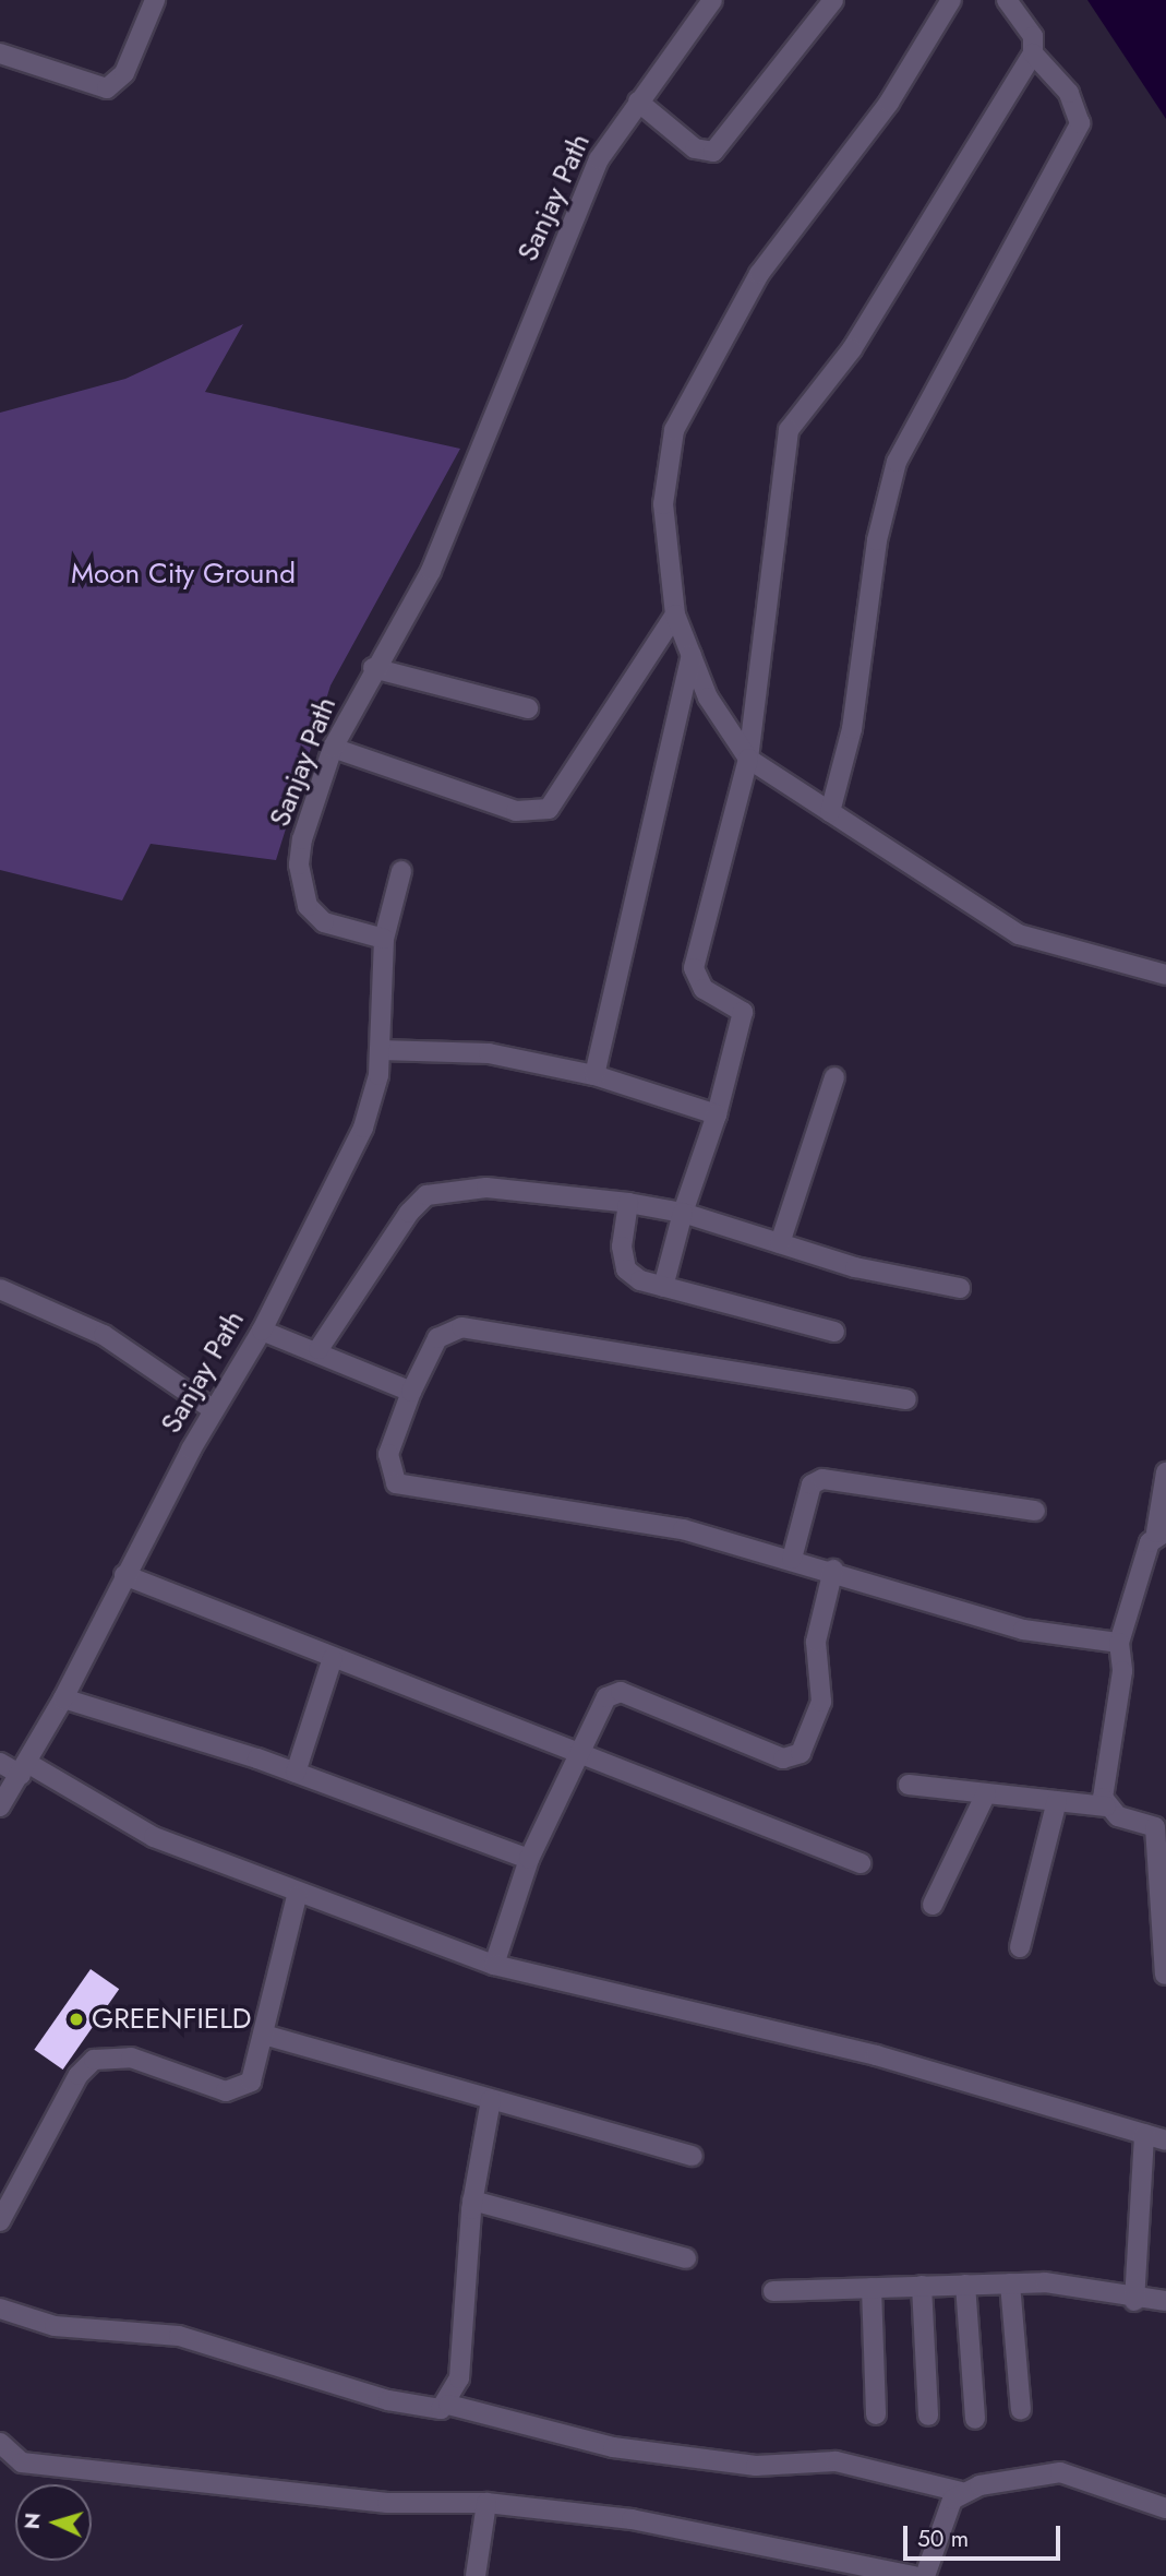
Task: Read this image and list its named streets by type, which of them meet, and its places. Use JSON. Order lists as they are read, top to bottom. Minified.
{"streets":{"street":["Sanjay Path"]},"parks":["Moon City Ground"],"places":["GREENFIELD"],"scale_bar":"50 m","north":"left"}
